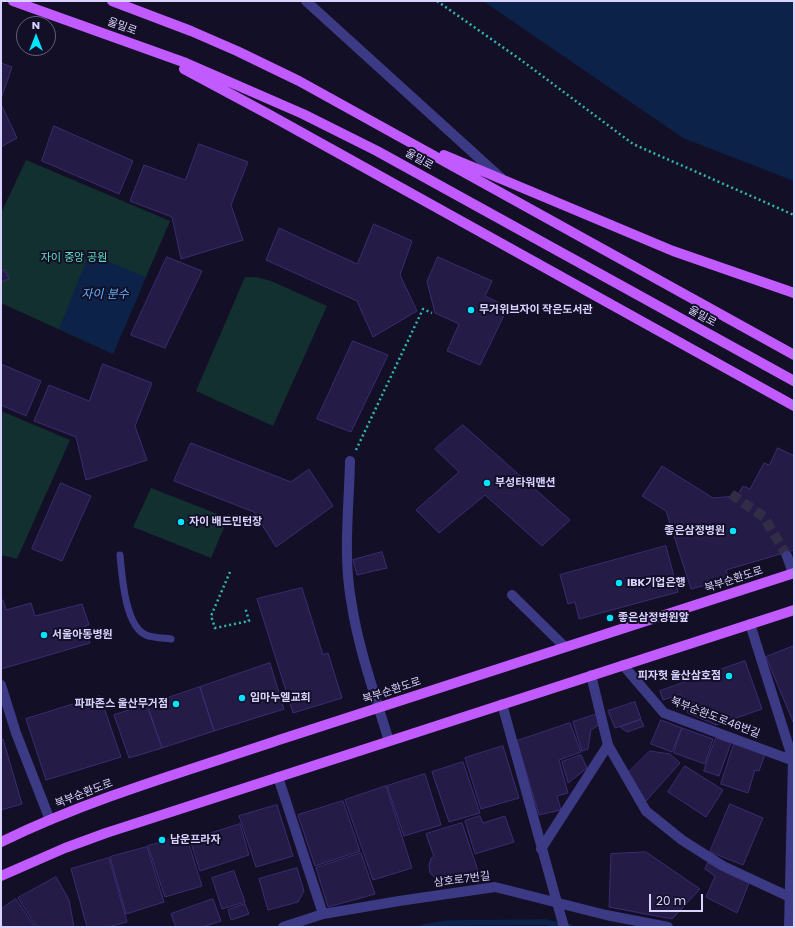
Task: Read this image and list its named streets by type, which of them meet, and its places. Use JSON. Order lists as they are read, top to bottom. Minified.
{"streets":{"main road":["울밀로","북부순환도로"],"street":["북부순환도로46번길","삼호로7번길"]},"water":["자이 분수"],"parks":["자이 중앙 공원"],"places":["무거위브자이 작은도서관","부성타워맨션","자이 배드민턴장","좋은삼정병원","IBK기업은행","좋은삼정병원앞","서울아동병원","피자헛 울산삼호점","임마누엘교회","파파존스 울산무거점","남운프라자"],"scale_bar":"20 m","north":"top"}
